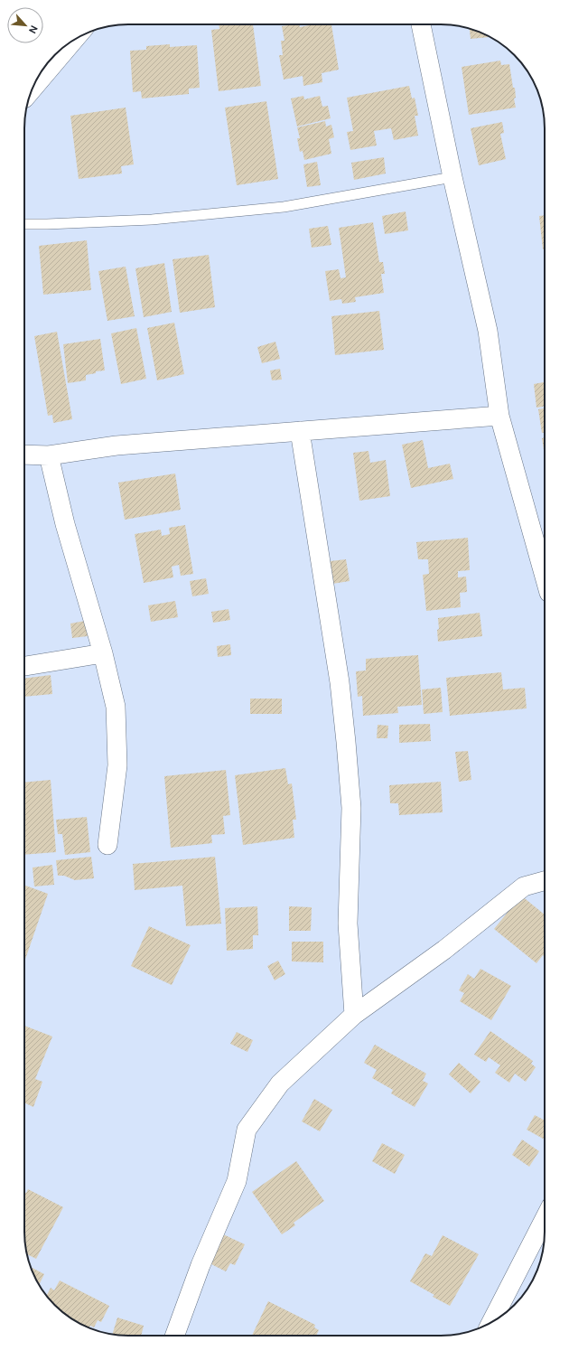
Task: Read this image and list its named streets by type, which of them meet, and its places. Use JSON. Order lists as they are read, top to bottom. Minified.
{"north":"bottom right"}
